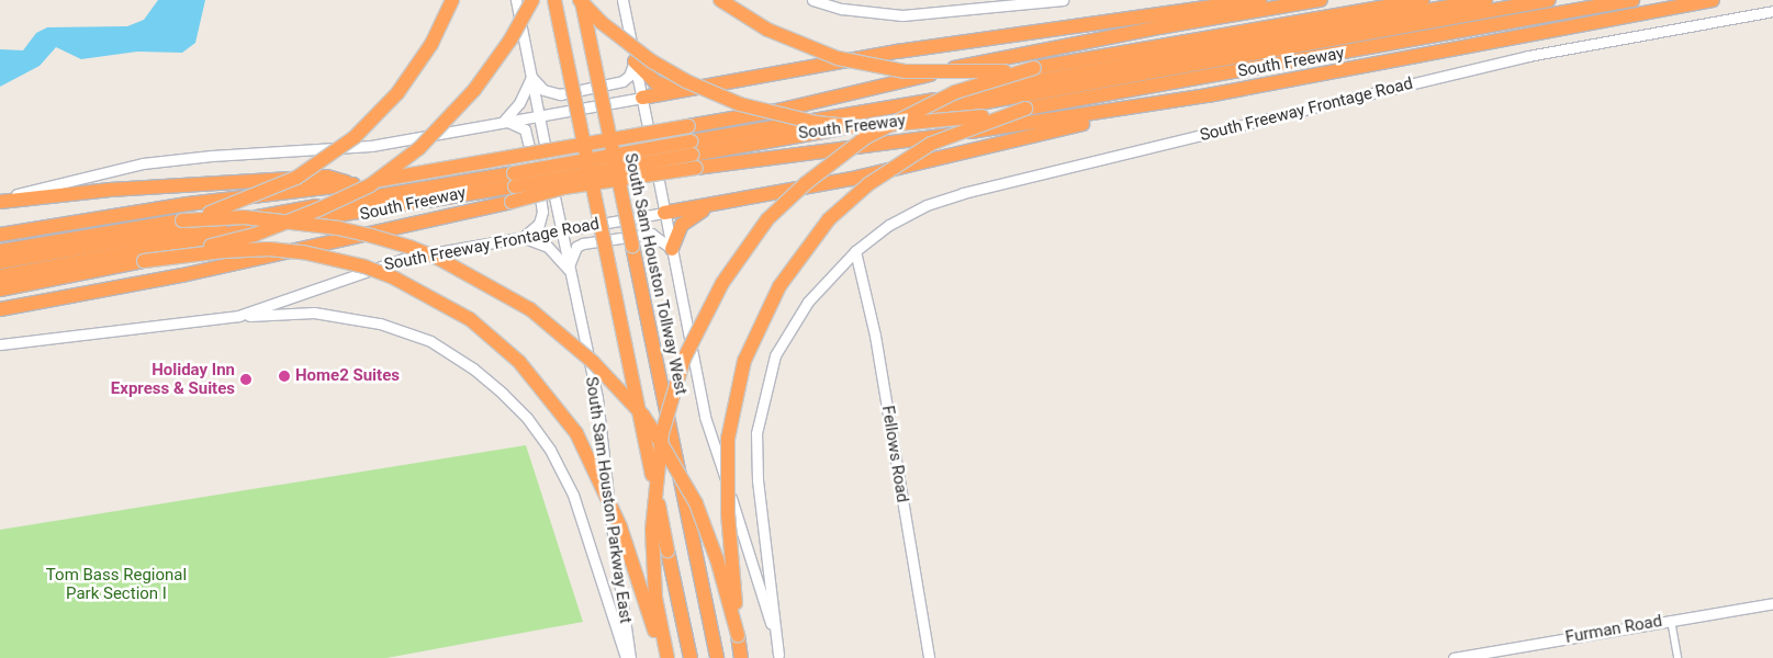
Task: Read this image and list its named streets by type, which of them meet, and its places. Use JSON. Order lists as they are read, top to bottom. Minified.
{"streets":{"highway":["South Freeway","South Sam Houston Tollway West"],"main road":["South Freeway Frontage Road","Fellows Road","South Sam Houston Parkway East","Furman Road"]},"crossings":[["South Freeway Frontage Road","Fellows Road"],["South Freeway Frontage Road","South Sam Houston Parkway East"]],"parks":["Tom Bass Regional Park Section I"],"places":["Home2 Suites","Holiday Inn Express & Suites"]}
